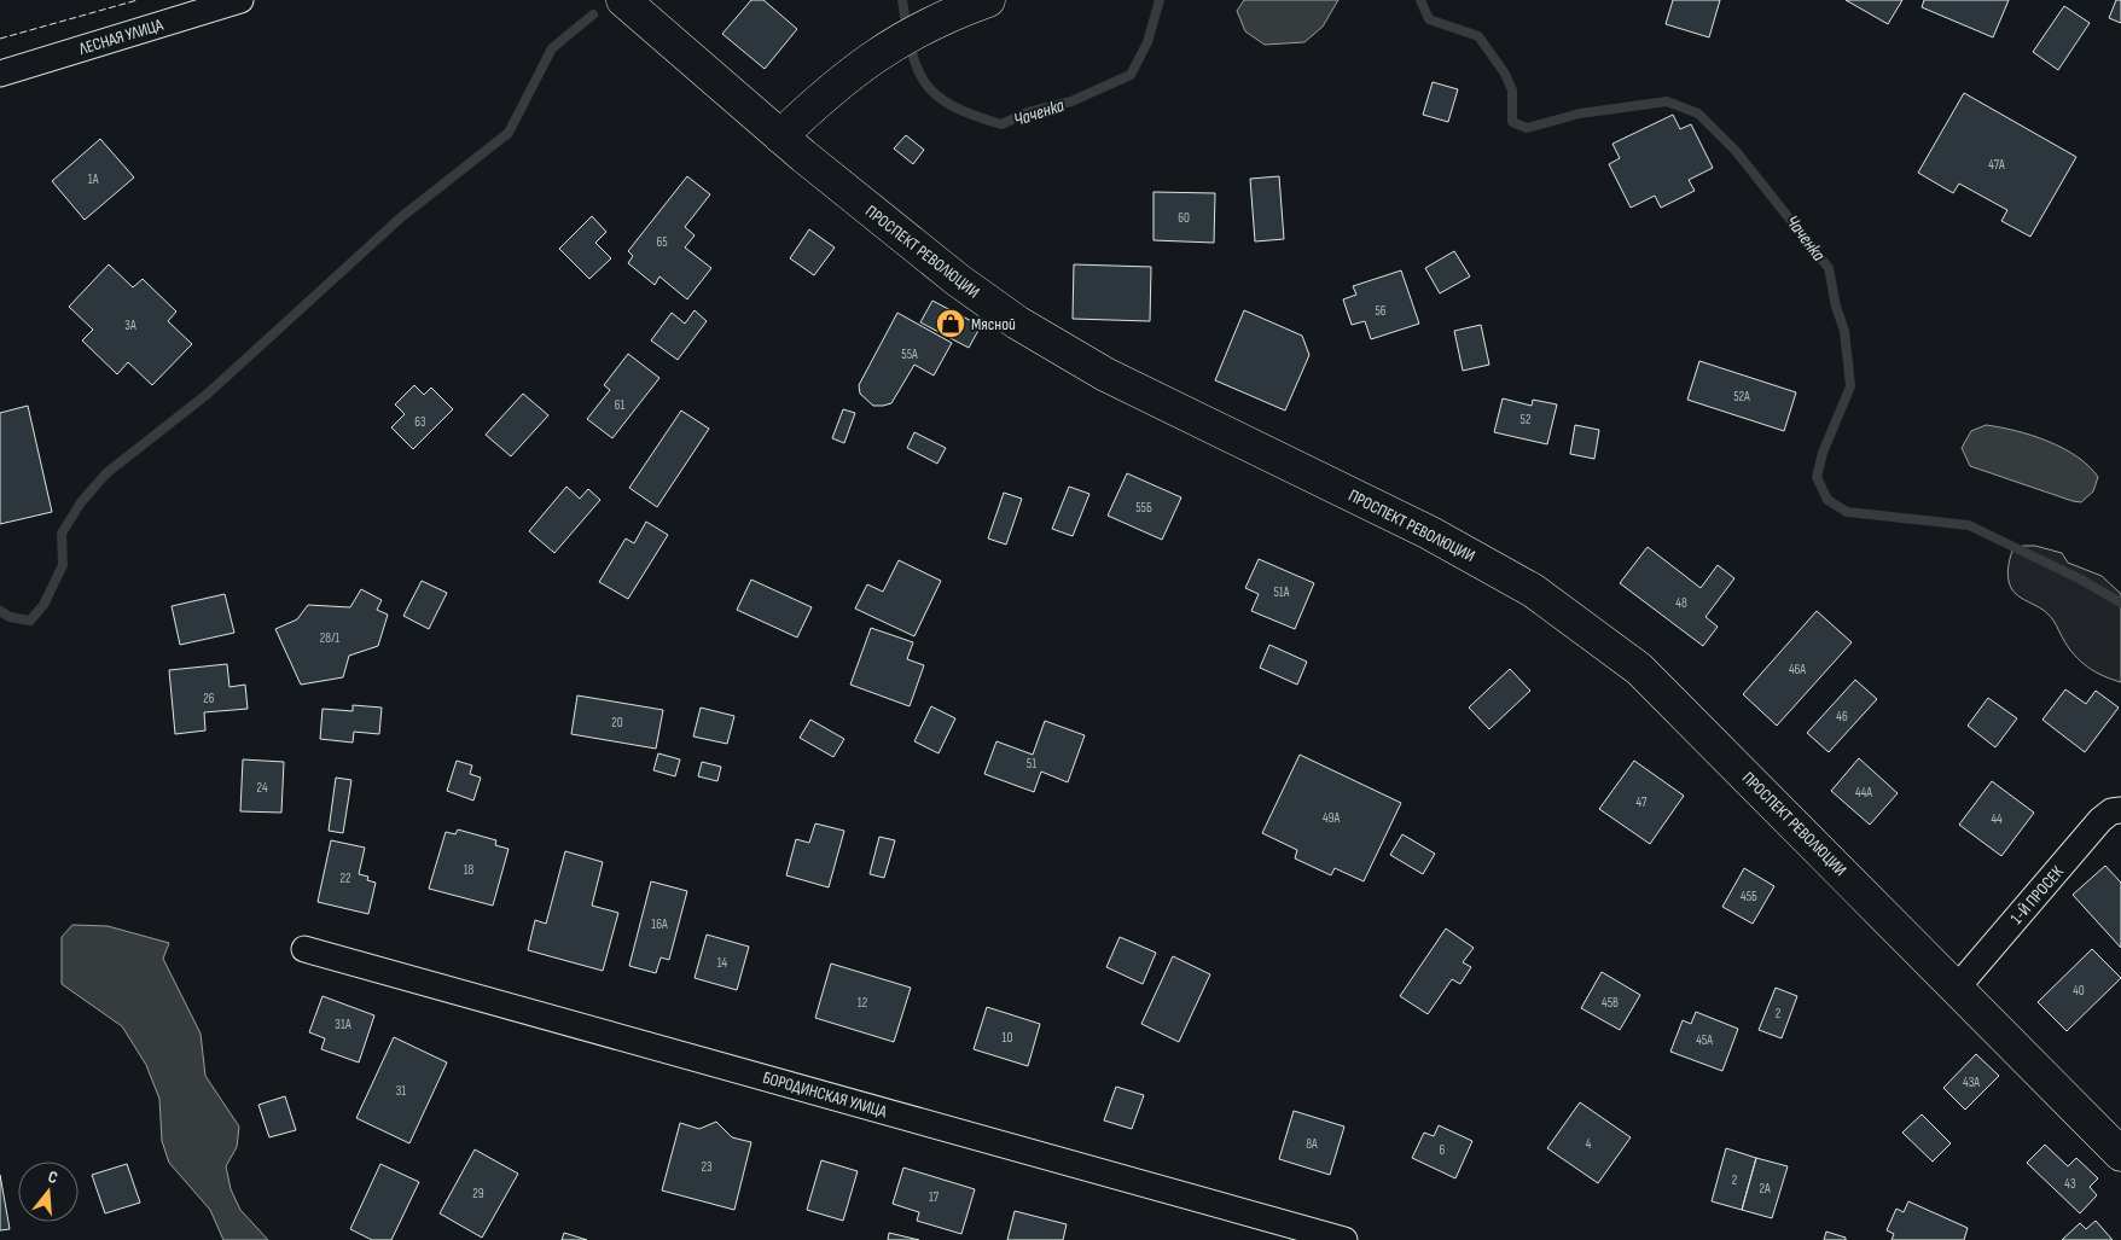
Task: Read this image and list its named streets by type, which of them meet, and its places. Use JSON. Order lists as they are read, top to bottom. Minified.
{"streets":{"street":["ЛЕСНАЯ УЛИЦА","ПРОСПЕКТ РЕВОЛЮЦИИ","1-Й ПРОСЕК","БОРОДИНСКАЯ УЛИЦА"]},"crossings":[["ПРОСПЕКТ РЕВОЛЮЦИИ","1-Й ПРОСЕК"]],"water":["Чаченка"],"places":{"shop":["Мясной"]},"house_numbers":["47А","1А","60","65","56","3А","55А","52А","61","52","63","55Б","51А","48","28/1","46А","26","46","20","51","24","44А","47","49А","44","18","22","45Б","16А","14","40","12","45В","2","31А","10","45А","43А","31","8А","4","6","23","2","43","2А","29","17"],"north":"top"}
